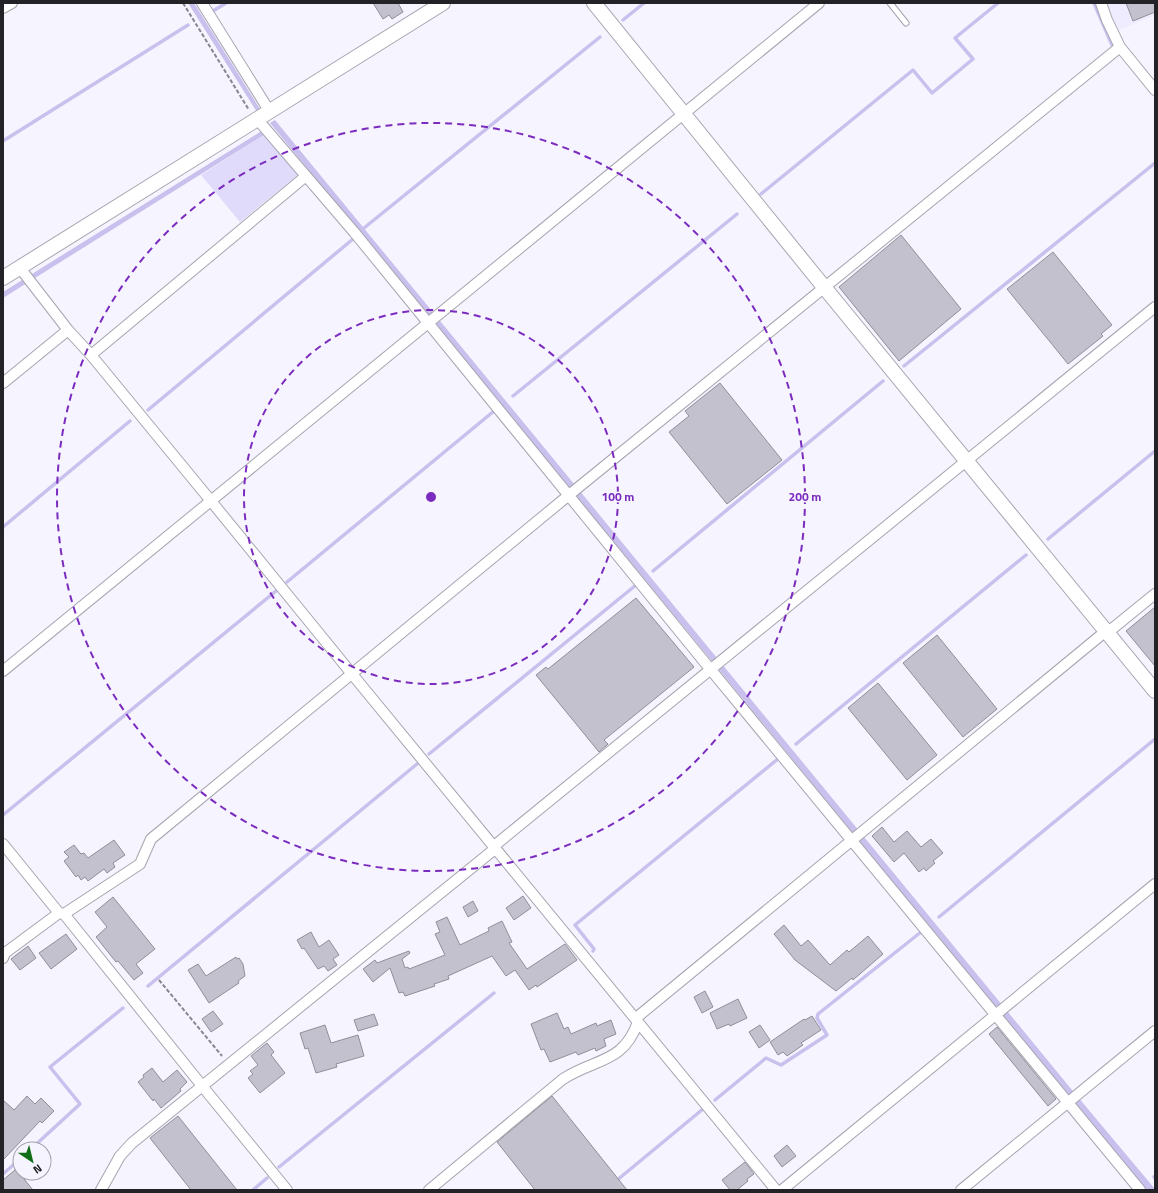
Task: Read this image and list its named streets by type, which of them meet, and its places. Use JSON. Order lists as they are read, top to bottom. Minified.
{"north":"bottom right","rings":["100 m","200 m"]}
